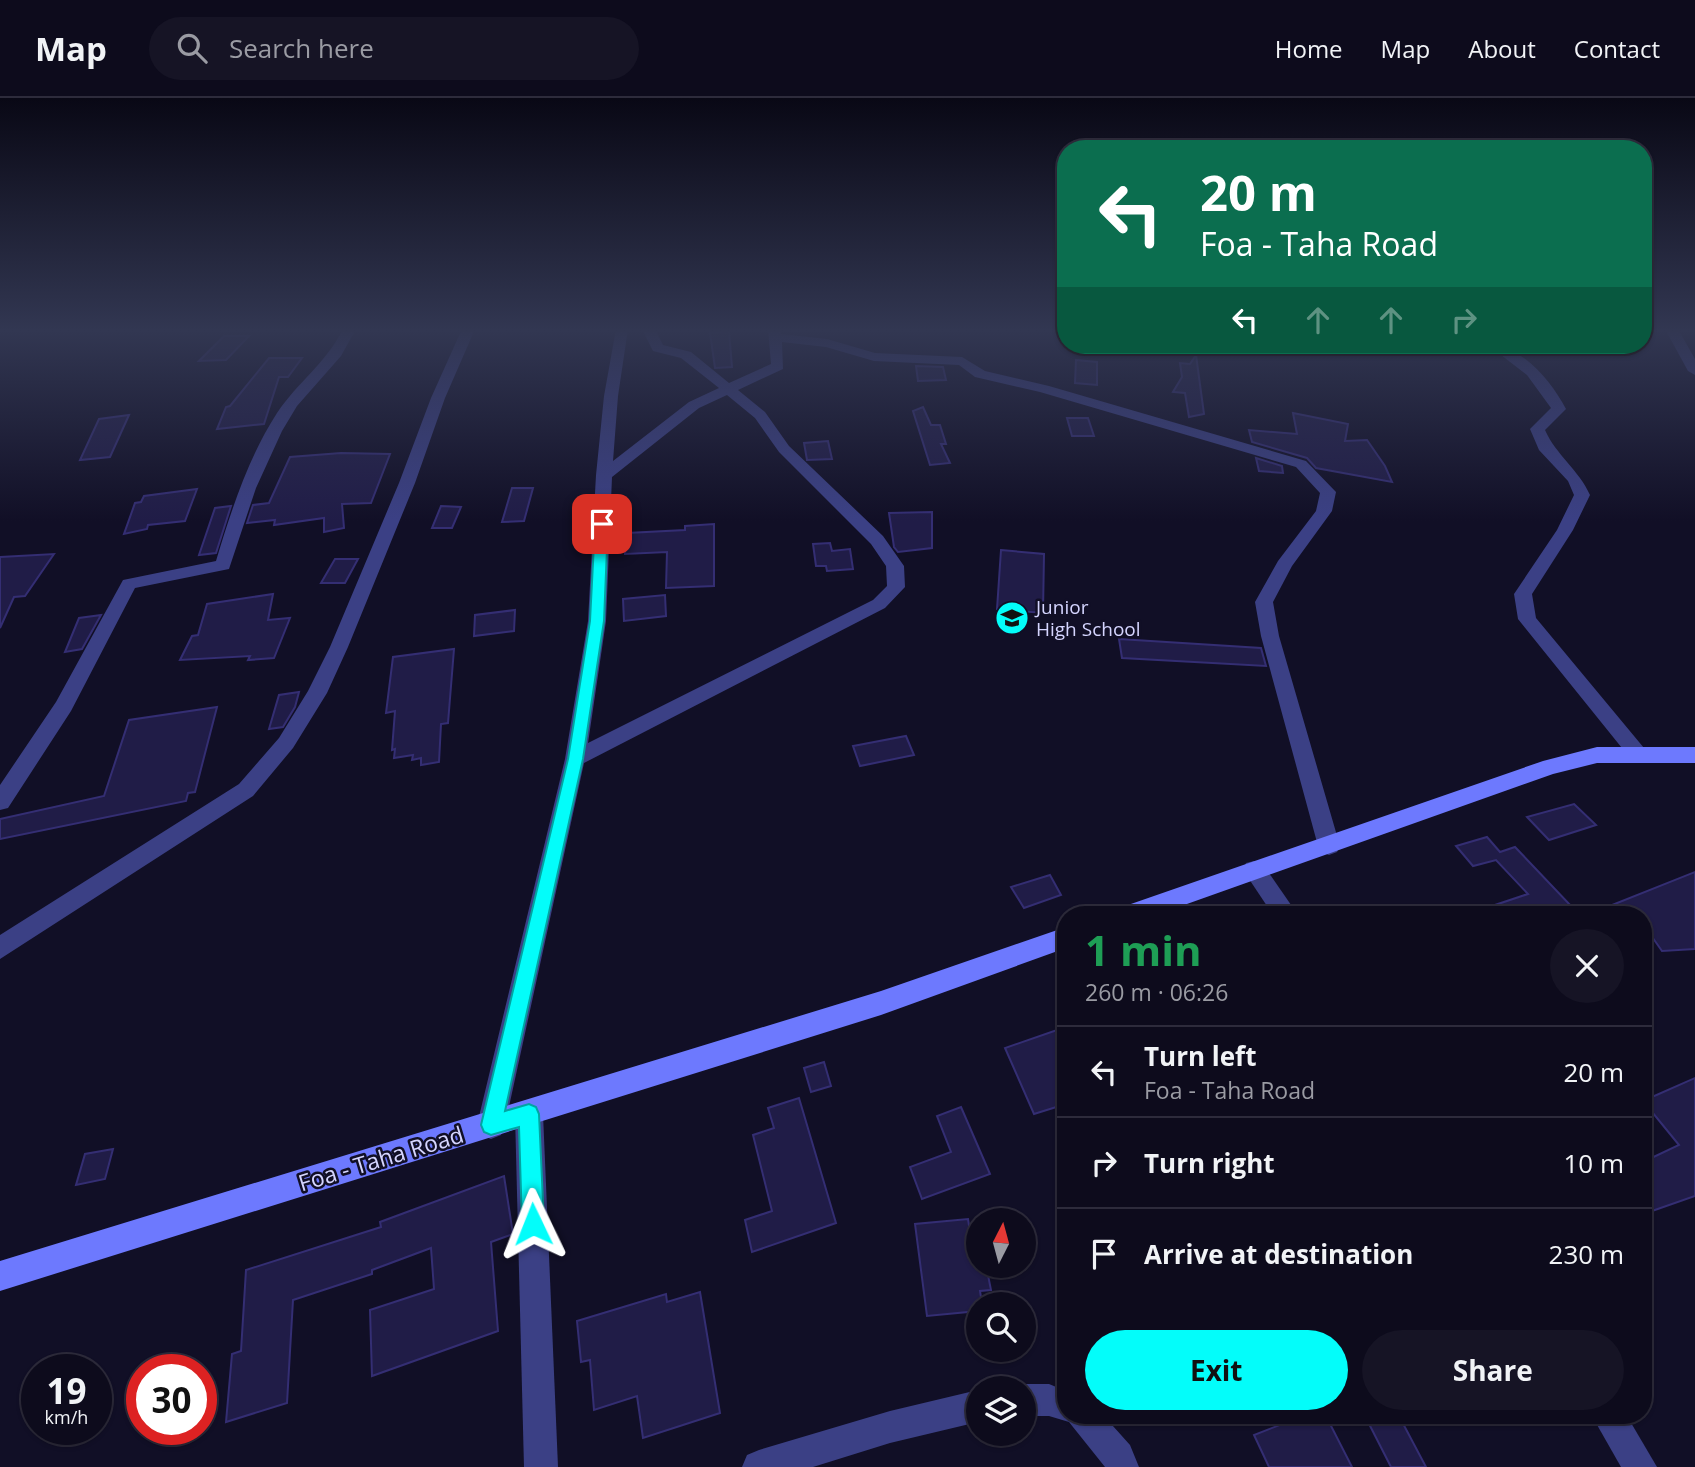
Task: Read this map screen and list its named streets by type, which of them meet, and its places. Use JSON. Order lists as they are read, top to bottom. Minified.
{"streets":{"street":["Foa - Taha Road"]},"places":{"school or university":["Junior High School"]},"north":"top","page":{"header":"Map","search":"Search here","nav":["Home","Map","About","Contact"],"turn":["20 m","Foa - Taha Road"],"heading":["1 min","260 m · 06:26"],"list":[{"name":"Turn left","note":"Foa - Taha Road","value":"20 m"},{"name":"Turn right","value":"10 m"},{"name":"Arrive at destination","value":"230 m"}],"buttons":["Exit","Share"],"speed":"19 km/h","limit":"30"}}
